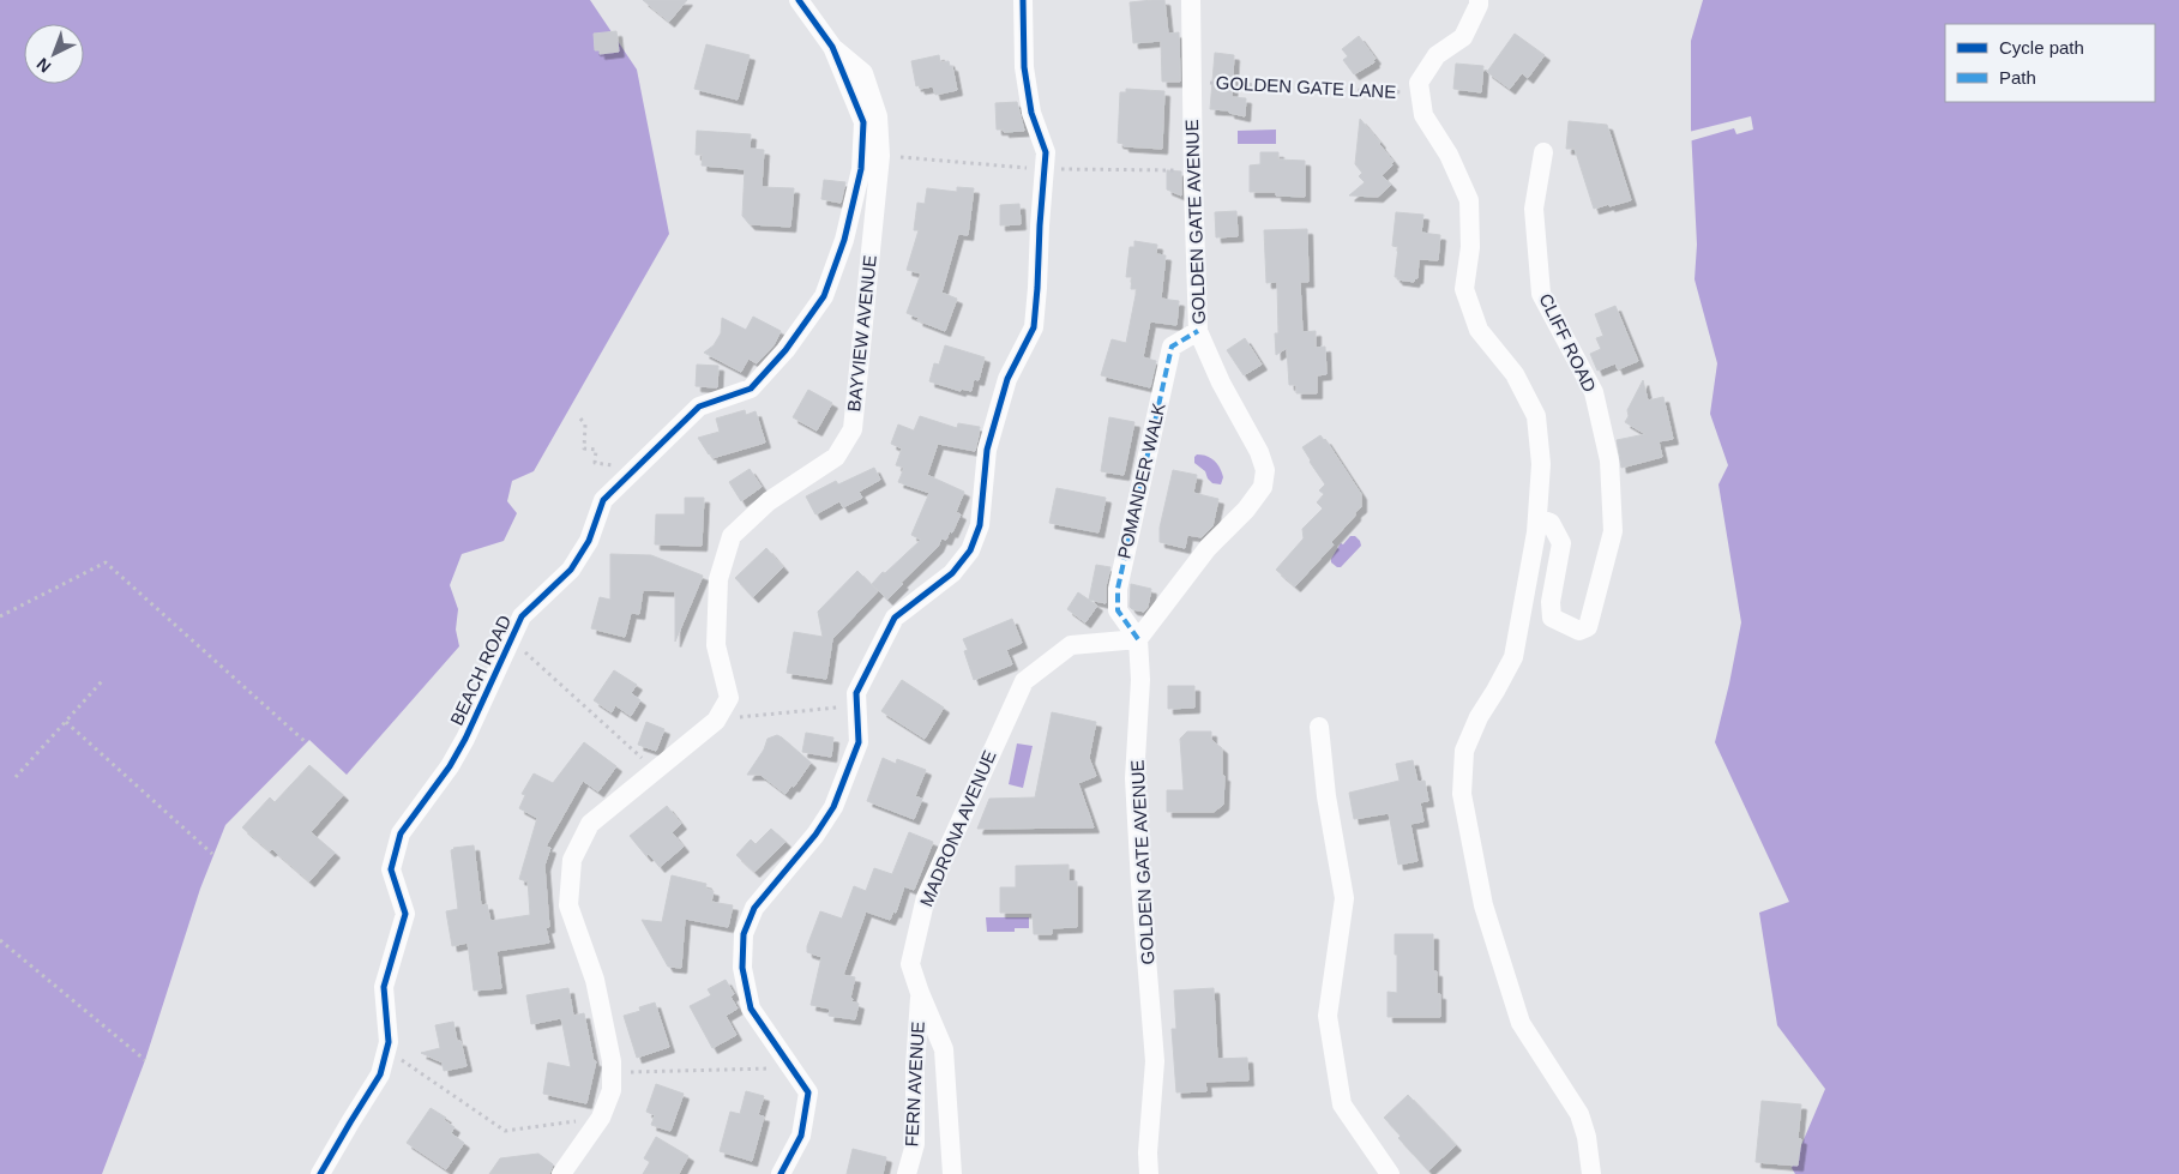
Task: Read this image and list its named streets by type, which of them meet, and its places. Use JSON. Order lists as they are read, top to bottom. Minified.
{"streets":{"street":["GOLDEN GATE AVENUE","BAYVIEW AVENUE","CLIFF ROAD","POMANDER WALK","BEACH ROAD","MADRONA AVENUE","FERN AVENUE"],"path":["GOLDEN GATE LANE"]},"crossings":[["GOLDEN GATE LANE","GOLDEN GATE AVENUE"],["GOLDEN GATE AVENUE","POMANDER WALK"],["GOLDEN GATE AVENUE","MADRONA AVENUE"],["BAYVIEW AVENUE","BEACH ROAD"],["POMANDER WALK","MADRONA AVENUE"],["MADRONA AVENUE","FERN AVENUE"]],"legend":["Cycle path","Path"],"north":"bottom left"}
